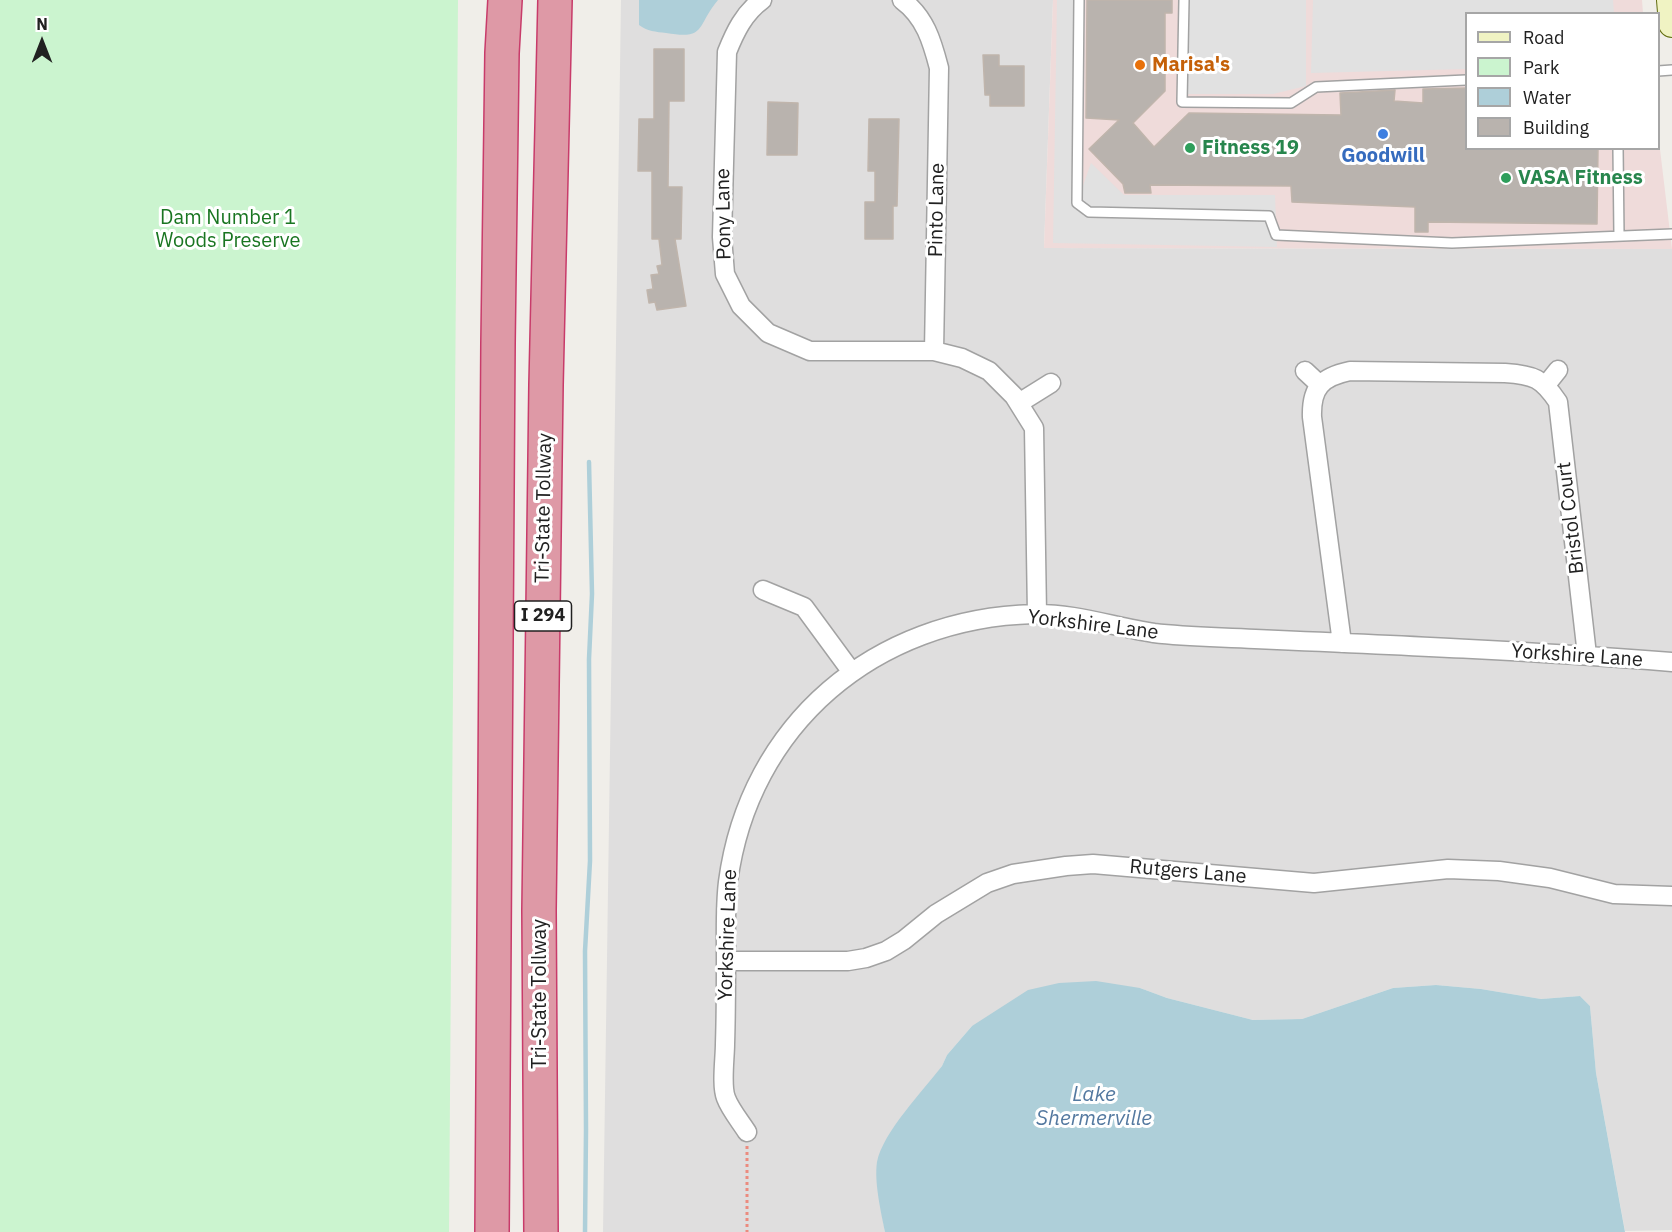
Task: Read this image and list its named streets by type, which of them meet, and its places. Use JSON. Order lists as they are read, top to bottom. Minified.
{"streets":{"highway":["Tri-State Tollway","I 294"],"street":["Pinto Lane","Pony Lane","Bristol Court","Yorkshire Lane","Rutgers Lane"]},"crossings":[["Pinto Lane","Pony Lane"],["Pony Lane","Yorkshire Lane"],["Bristol Court","Yorkshire Lane"],["Yorkshire Lane","Rutgers Lane"]],"water":["Lake Shermerville"],"parks":["Dam Number 1 Woods Preserve"],"places":["Marisa's","Goodwill","Fitness 19","VASA Fitness"],"legend":["Road","Park","Water","Building"],"north":"top"}
